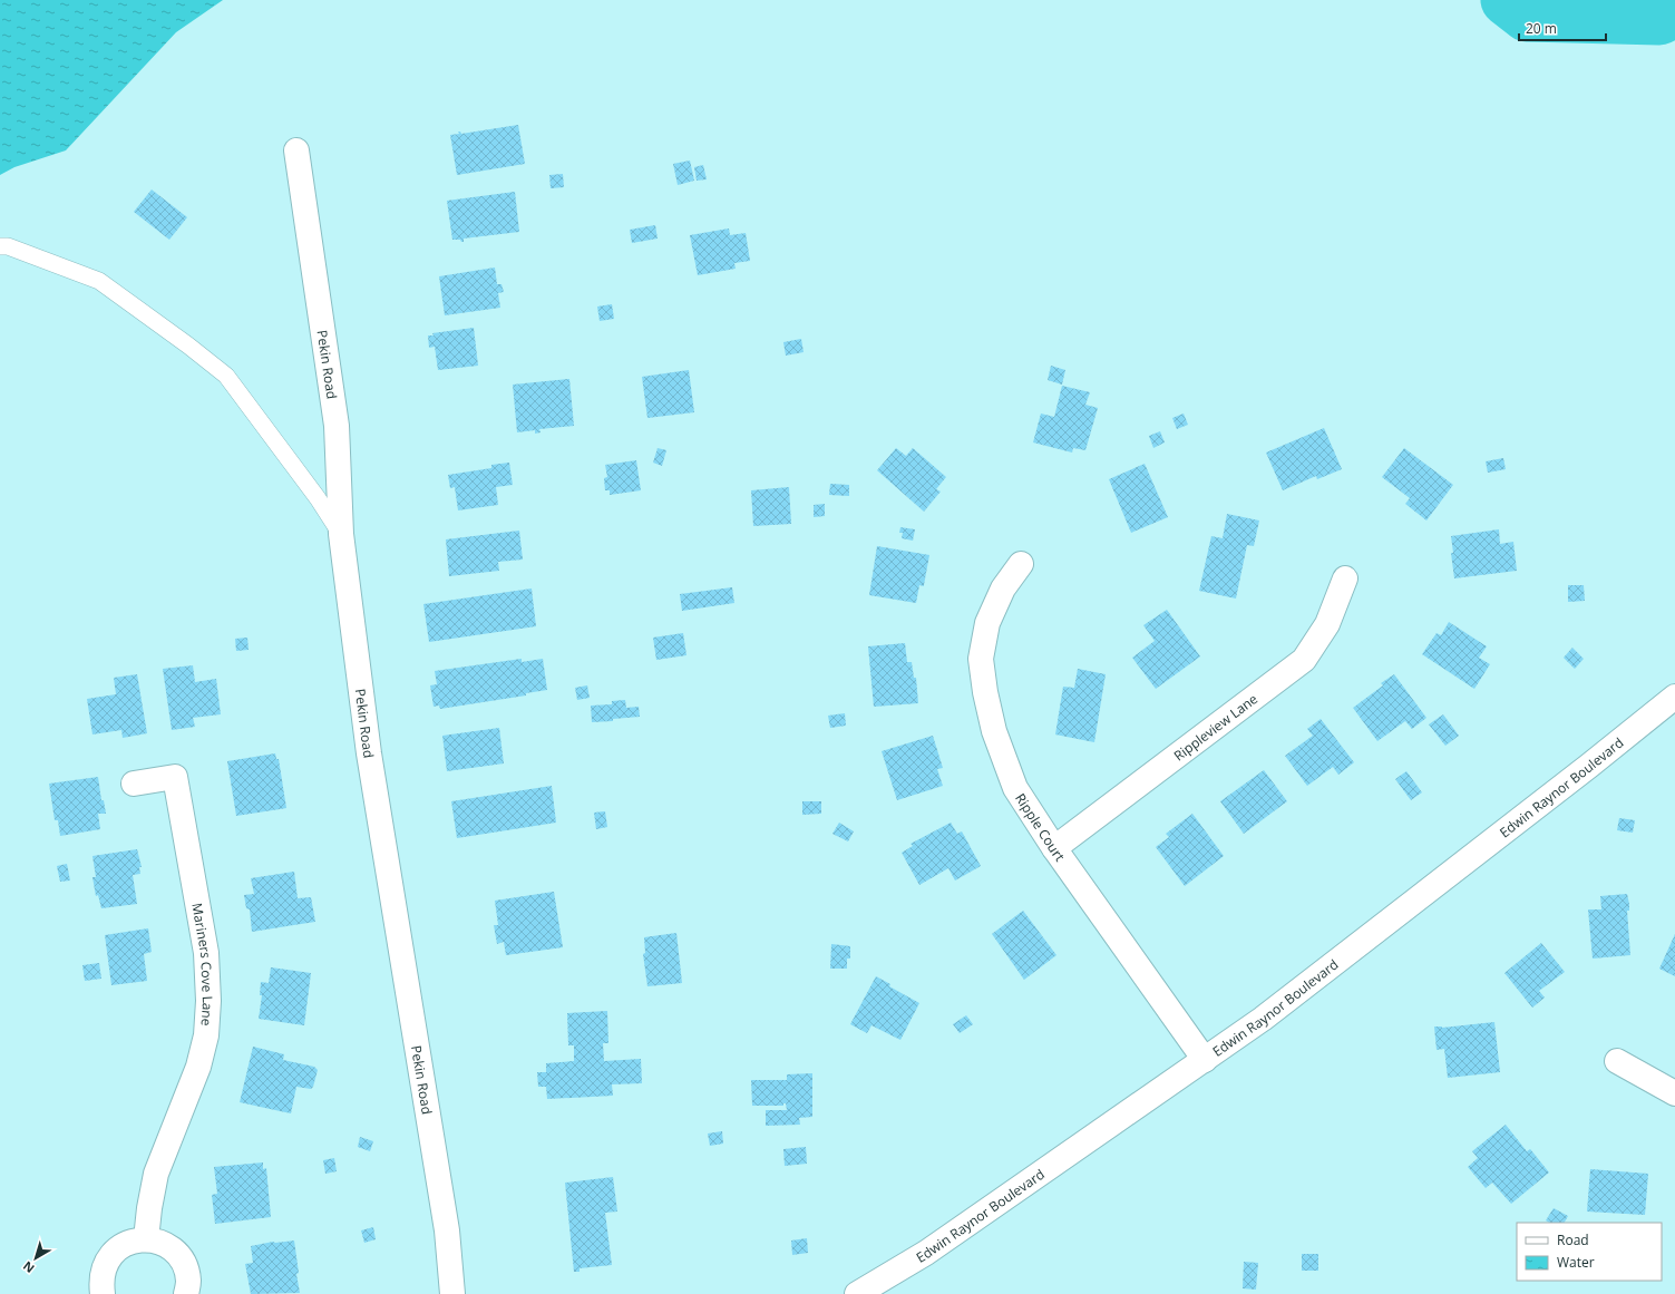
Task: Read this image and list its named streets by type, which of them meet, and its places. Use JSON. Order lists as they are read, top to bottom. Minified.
{"streets":{"street":["Pekin Road","Rippleview Lane","Edwin Raynor Boulevard","Ripple Court","Mariners Cove Lane"]},"crossings":[["Rippleview Lane","Ripple Court"],["Edwin Raynor Boulevard","Ripple Court"]],"legend":["Road","Water"],"scale_bar":"20 m","north":"bottom left"}
